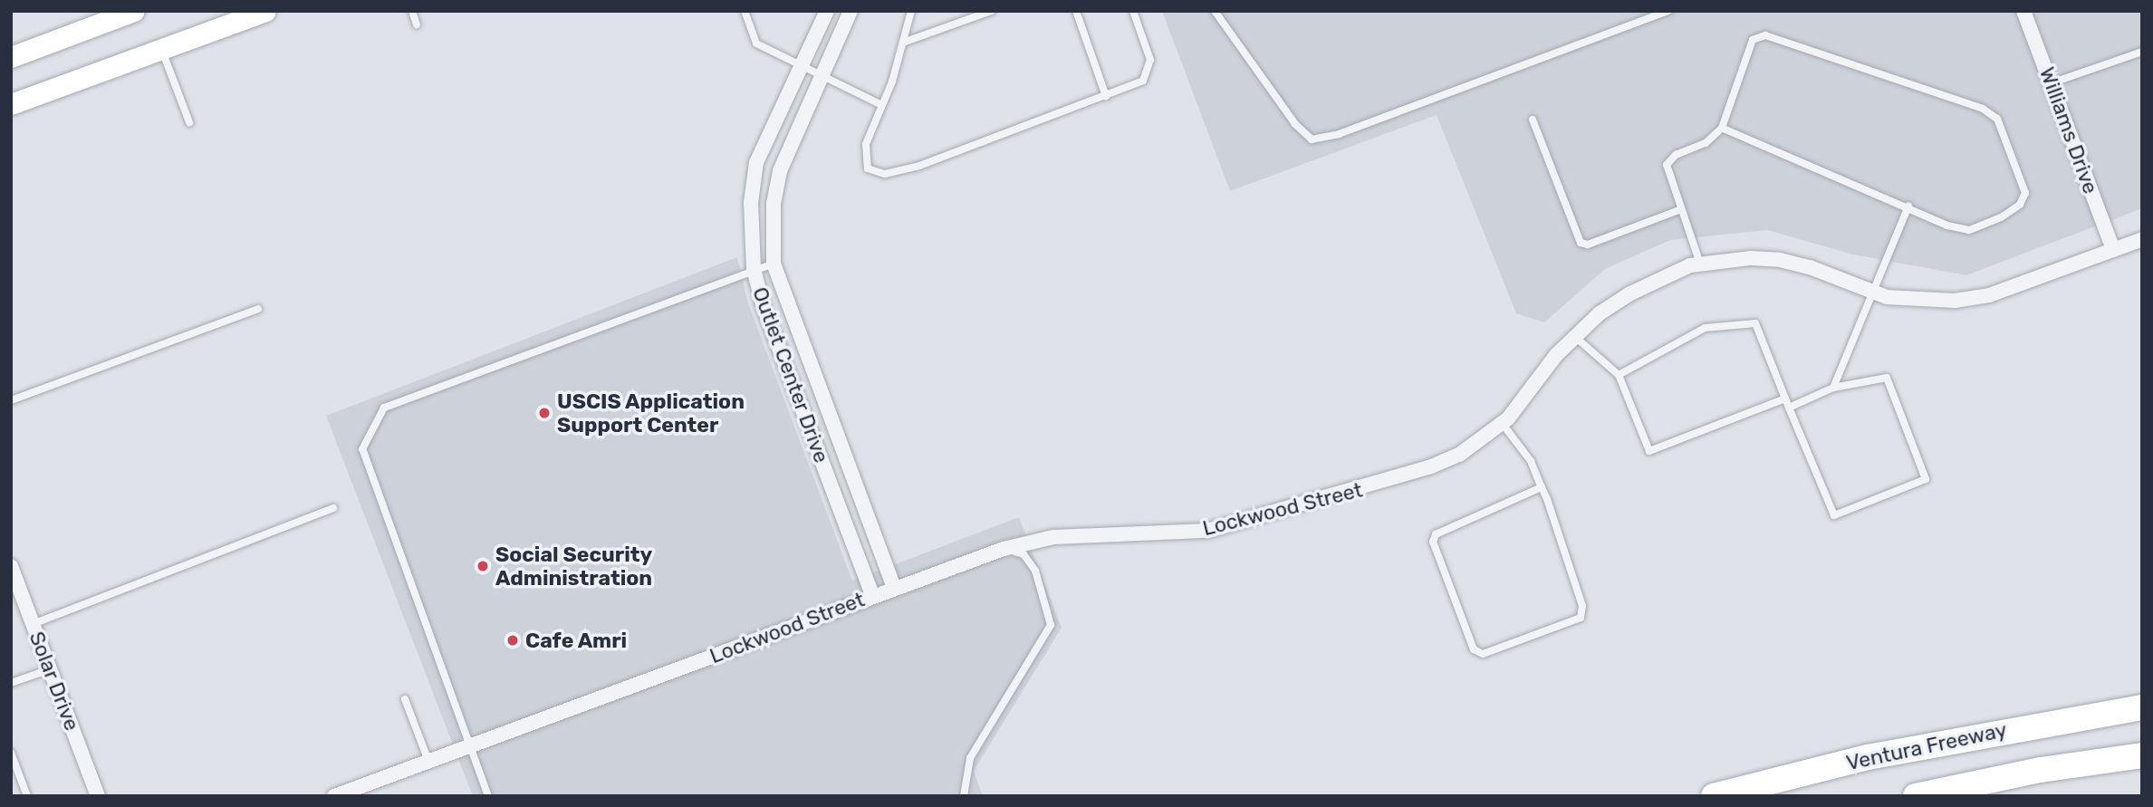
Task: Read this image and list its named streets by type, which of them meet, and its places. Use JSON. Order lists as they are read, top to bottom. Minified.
{"streets":{"highway":["Ventura Freeway"],"street":["Williams Drive","Outlet Center Drive","Lockwood Street","Solar Drive"]},"crossings":[["Williams Drive","Lockwood Street"],["Outlet Center Drive","Lockwood Street"]],"places":["USCIS Application Support Center","Social Security Administration","Cafe Amri"]}
